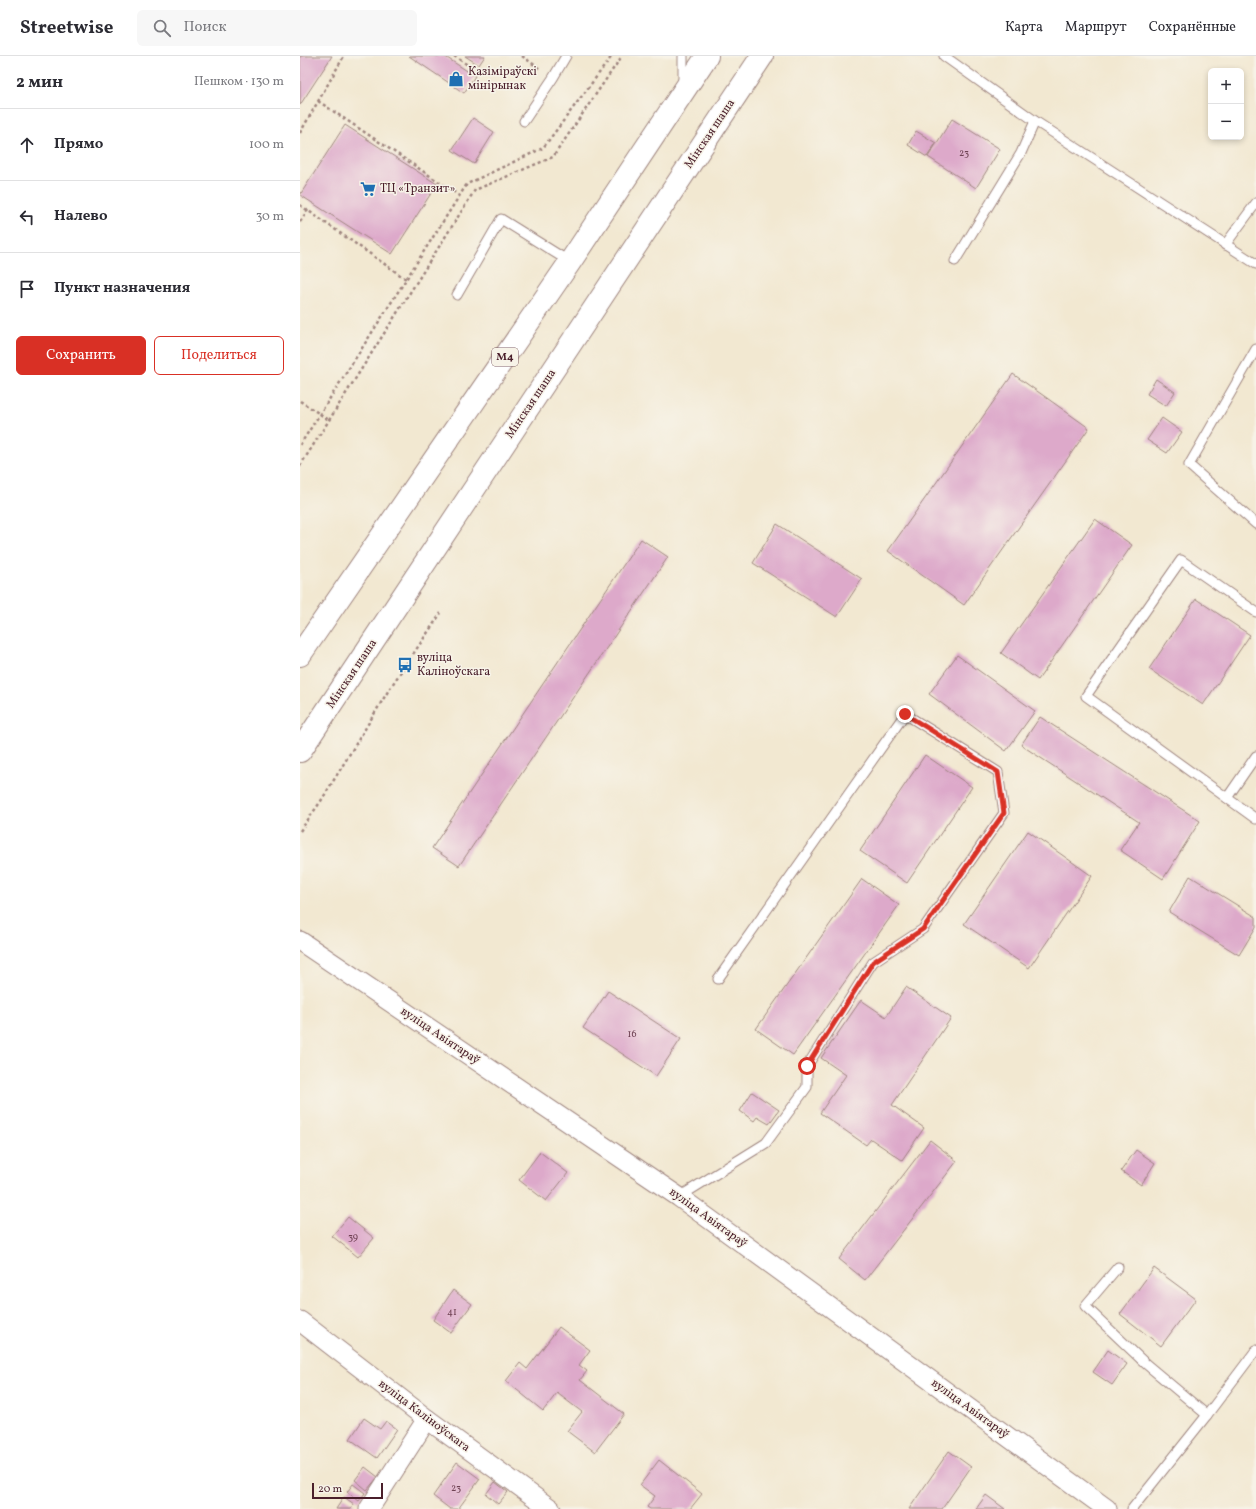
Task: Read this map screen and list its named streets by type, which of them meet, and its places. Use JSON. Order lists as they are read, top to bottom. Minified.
{"streets":{"main road":["Мінская шаша","М4"],"street":["вуліца Авіятараў","вуліца Каліноўскага"]},"places":{"shop":["Казіміраўскі мінірынак"],"supermarket":["ТЦ «Транзит»"],"bus stop":["вуліца Каліноўскага"]},"house_numbers":["23","16","39","41","23"],"scale_bar":"20 m","page":{"header":"Streetwise","search":"Поиск","nav":["Карта","Маршрут","Сохранённые"],"heading":["2 мин","Пешком · 130 m"],"map_buttons":["+","−"],"list":[["Прямо","100 m"],["Налево","30 m"],"Пункт назначения"],"buttons":["Сохранить","Поделиться"],"scale":"20 m"}}
